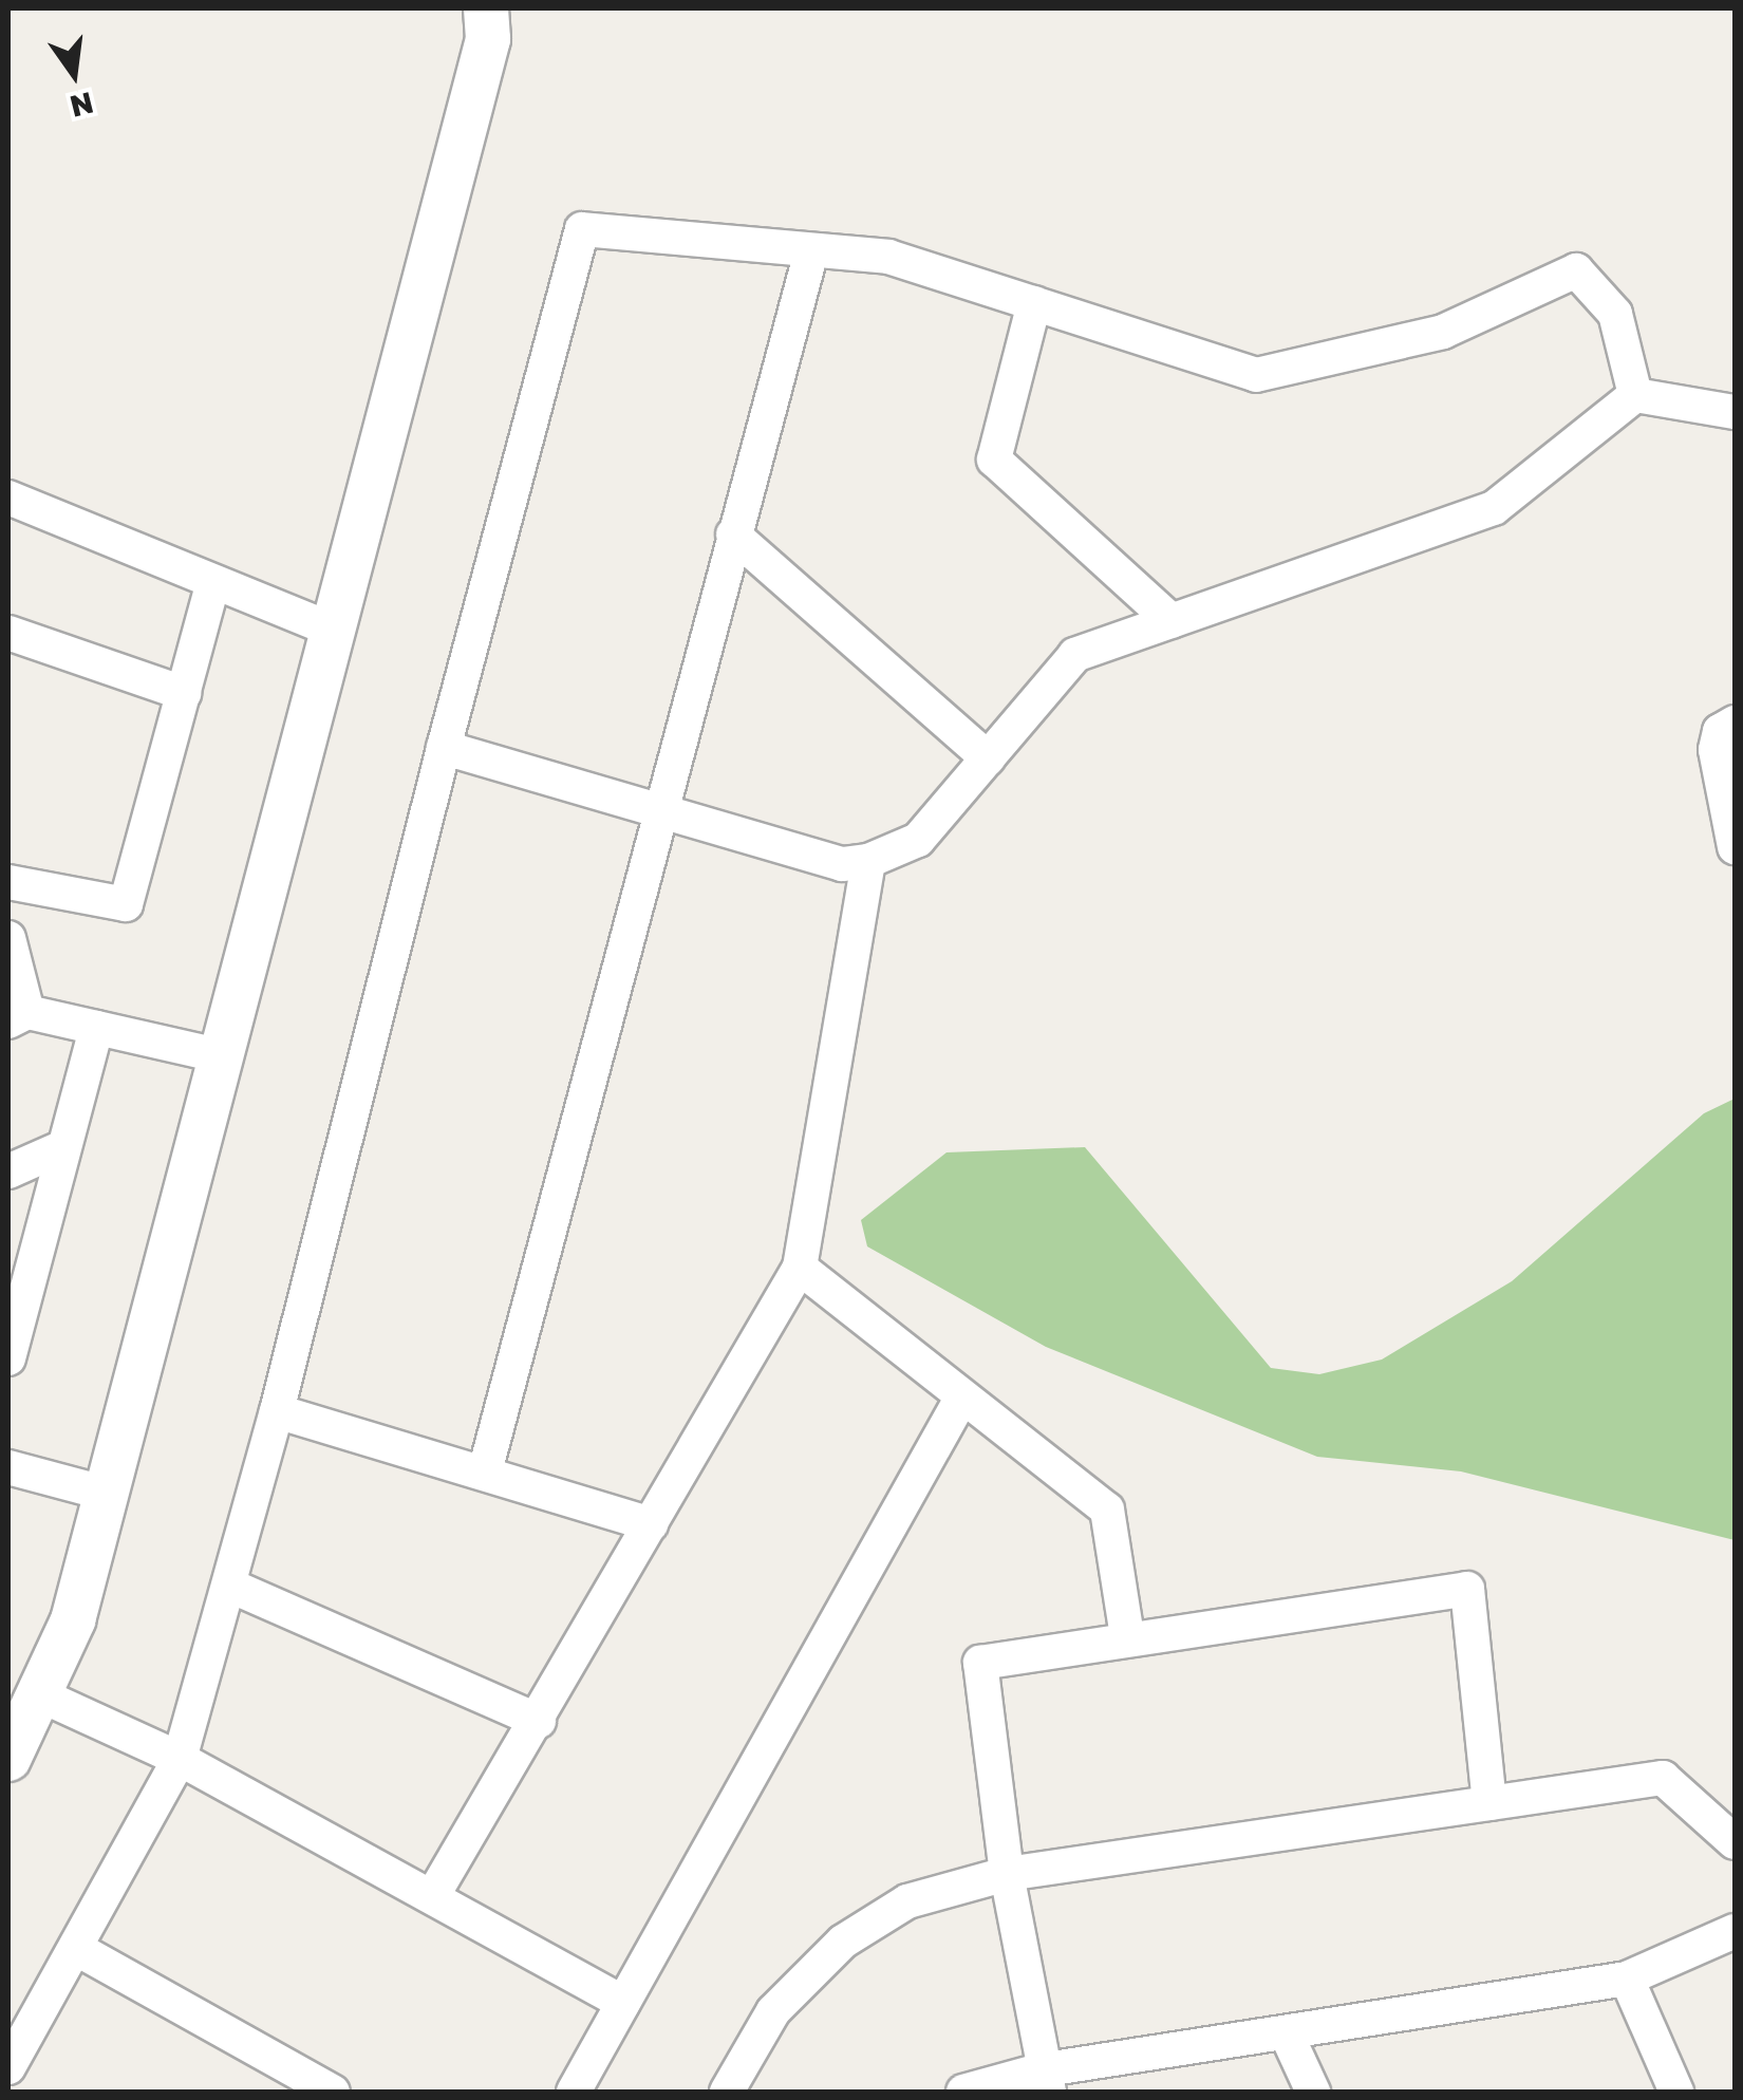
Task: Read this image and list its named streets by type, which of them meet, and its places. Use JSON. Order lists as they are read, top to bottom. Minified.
{"north":"bottom"}
